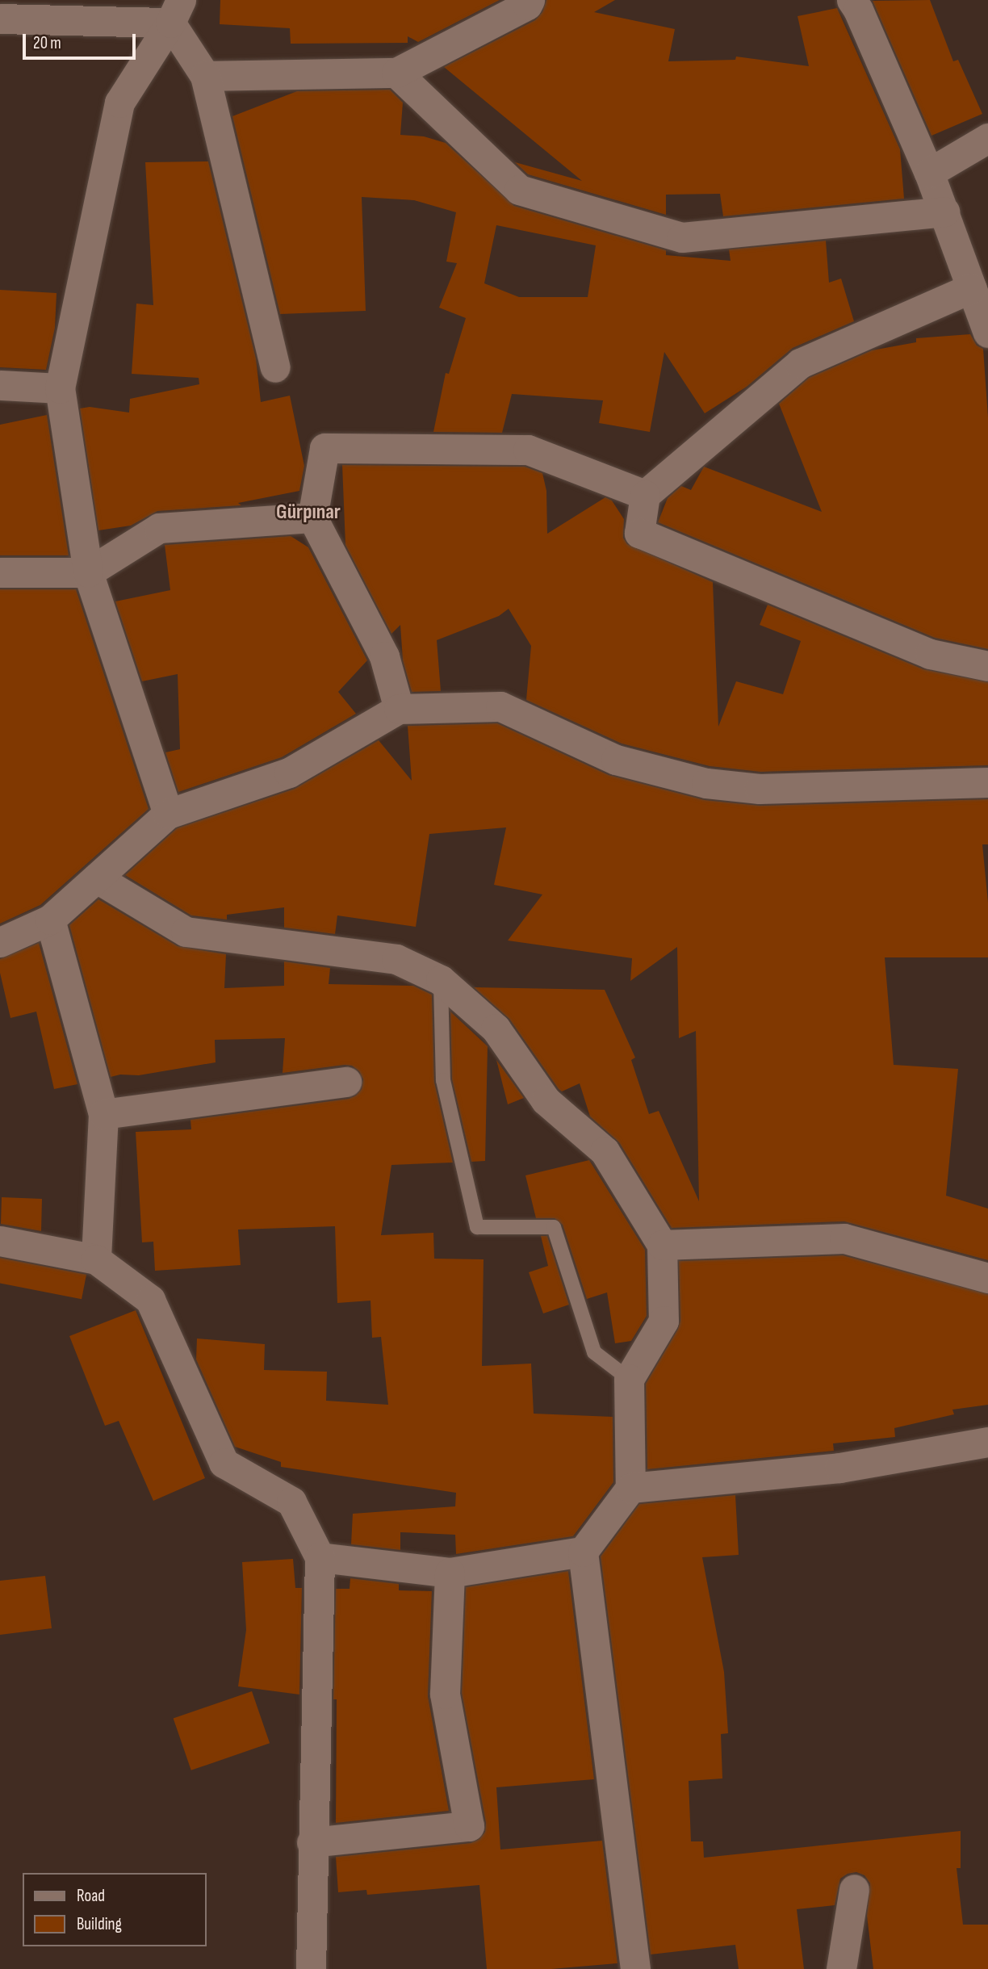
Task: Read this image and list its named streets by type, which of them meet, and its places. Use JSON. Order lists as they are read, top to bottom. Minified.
{"districts":["Gürpınar"],"legend":["Road","Building"],"scale_bar":"20 m"}
